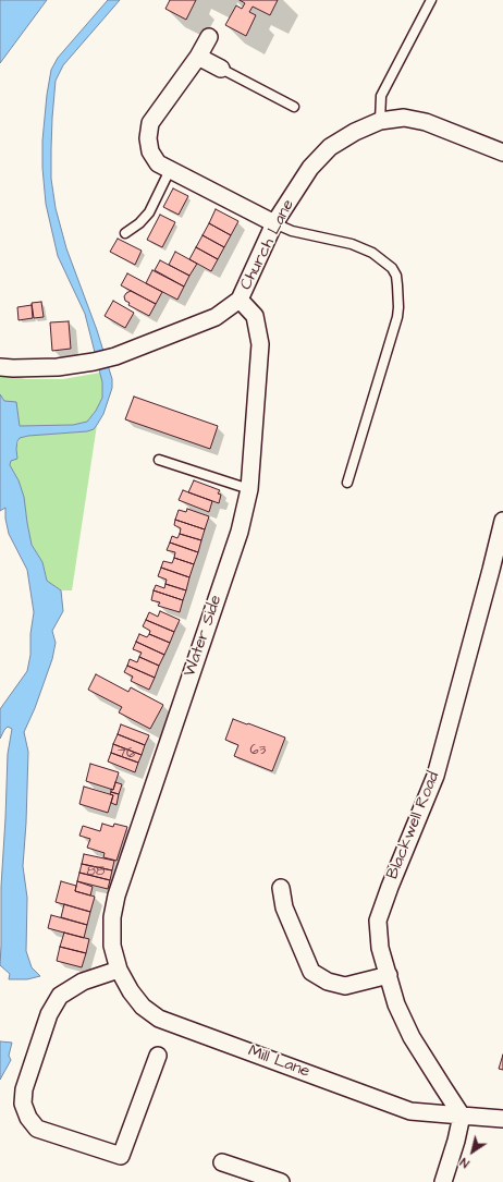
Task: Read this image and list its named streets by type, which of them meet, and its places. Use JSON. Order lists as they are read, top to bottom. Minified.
{"streets":{"street":["Church Lane","Water Side","Blackwell Road","Mill Lane"]},"crossings":[["Church Lane","Water Side"],["Water Side","Mill Lane"],["Blackwell Road","Mill Lane"]],"house_numbers":["63","76","88"],"north":"bottom left"}
